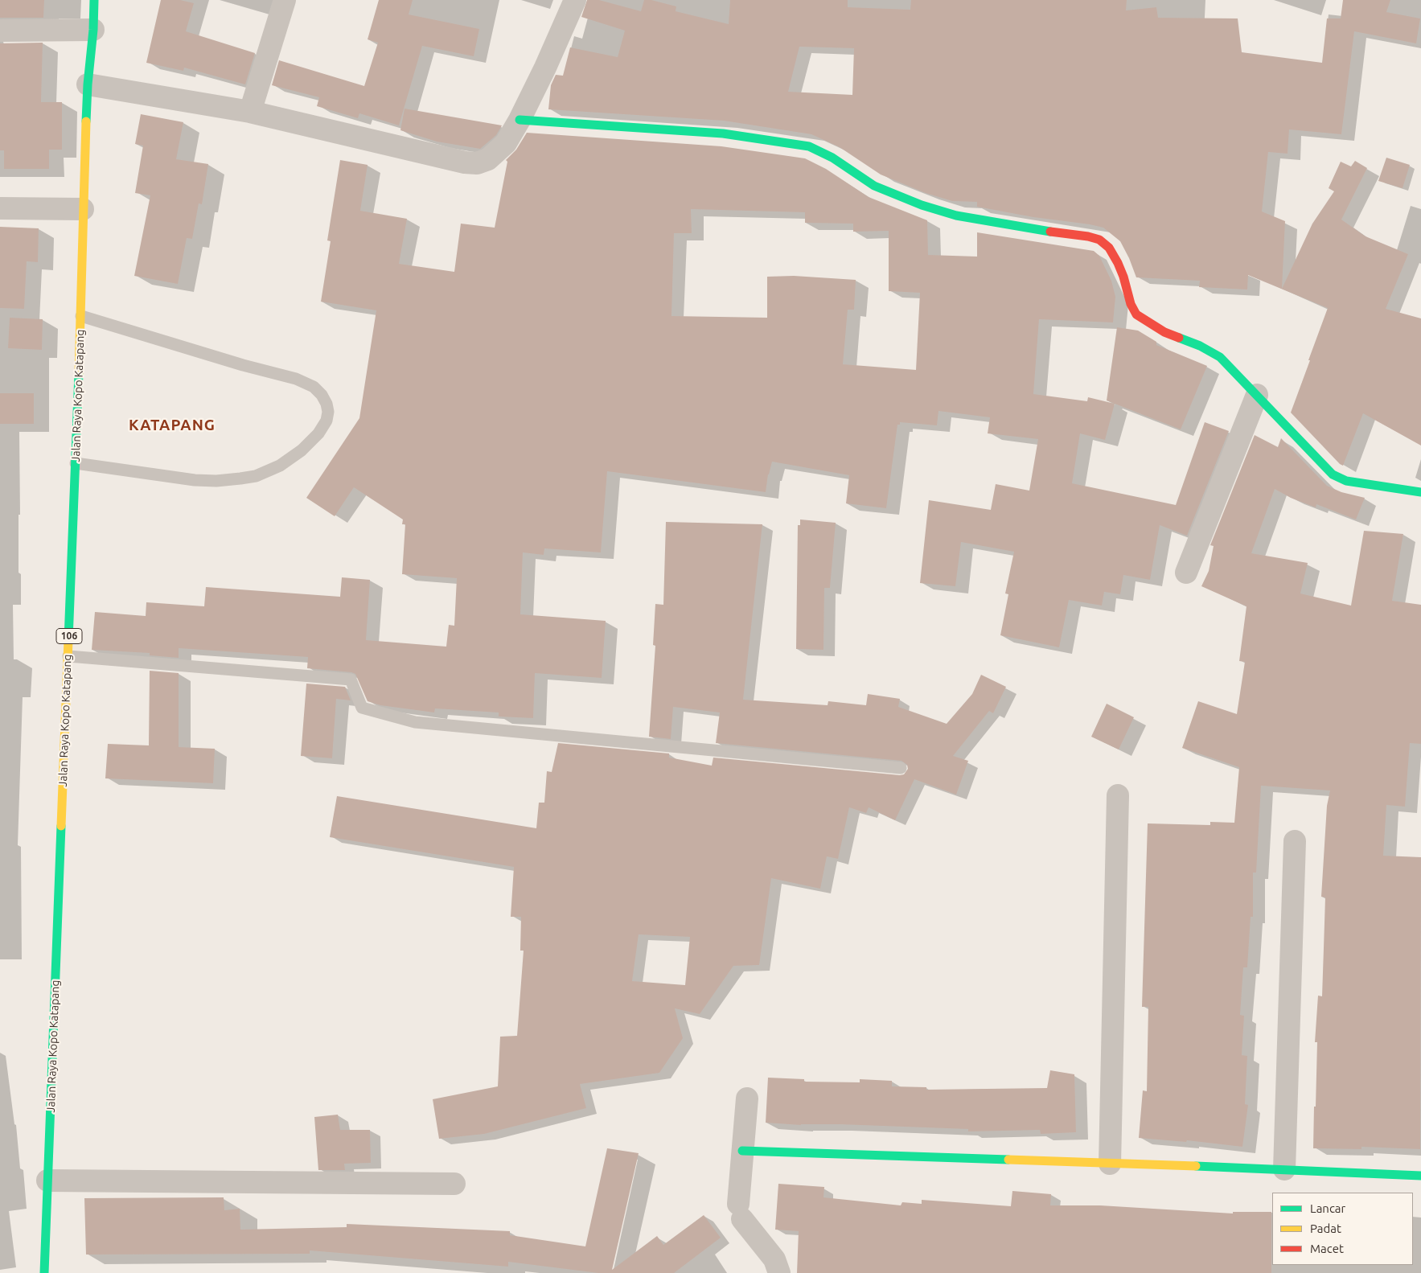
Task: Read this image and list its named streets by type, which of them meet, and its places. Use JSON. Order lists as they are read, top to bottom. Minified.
{"streets":{"street":["Jalan Raya Kopo Katapang","106"]},"districts":["KATAPANG"],"legend":["Lancar","Padat","Macet"]}
